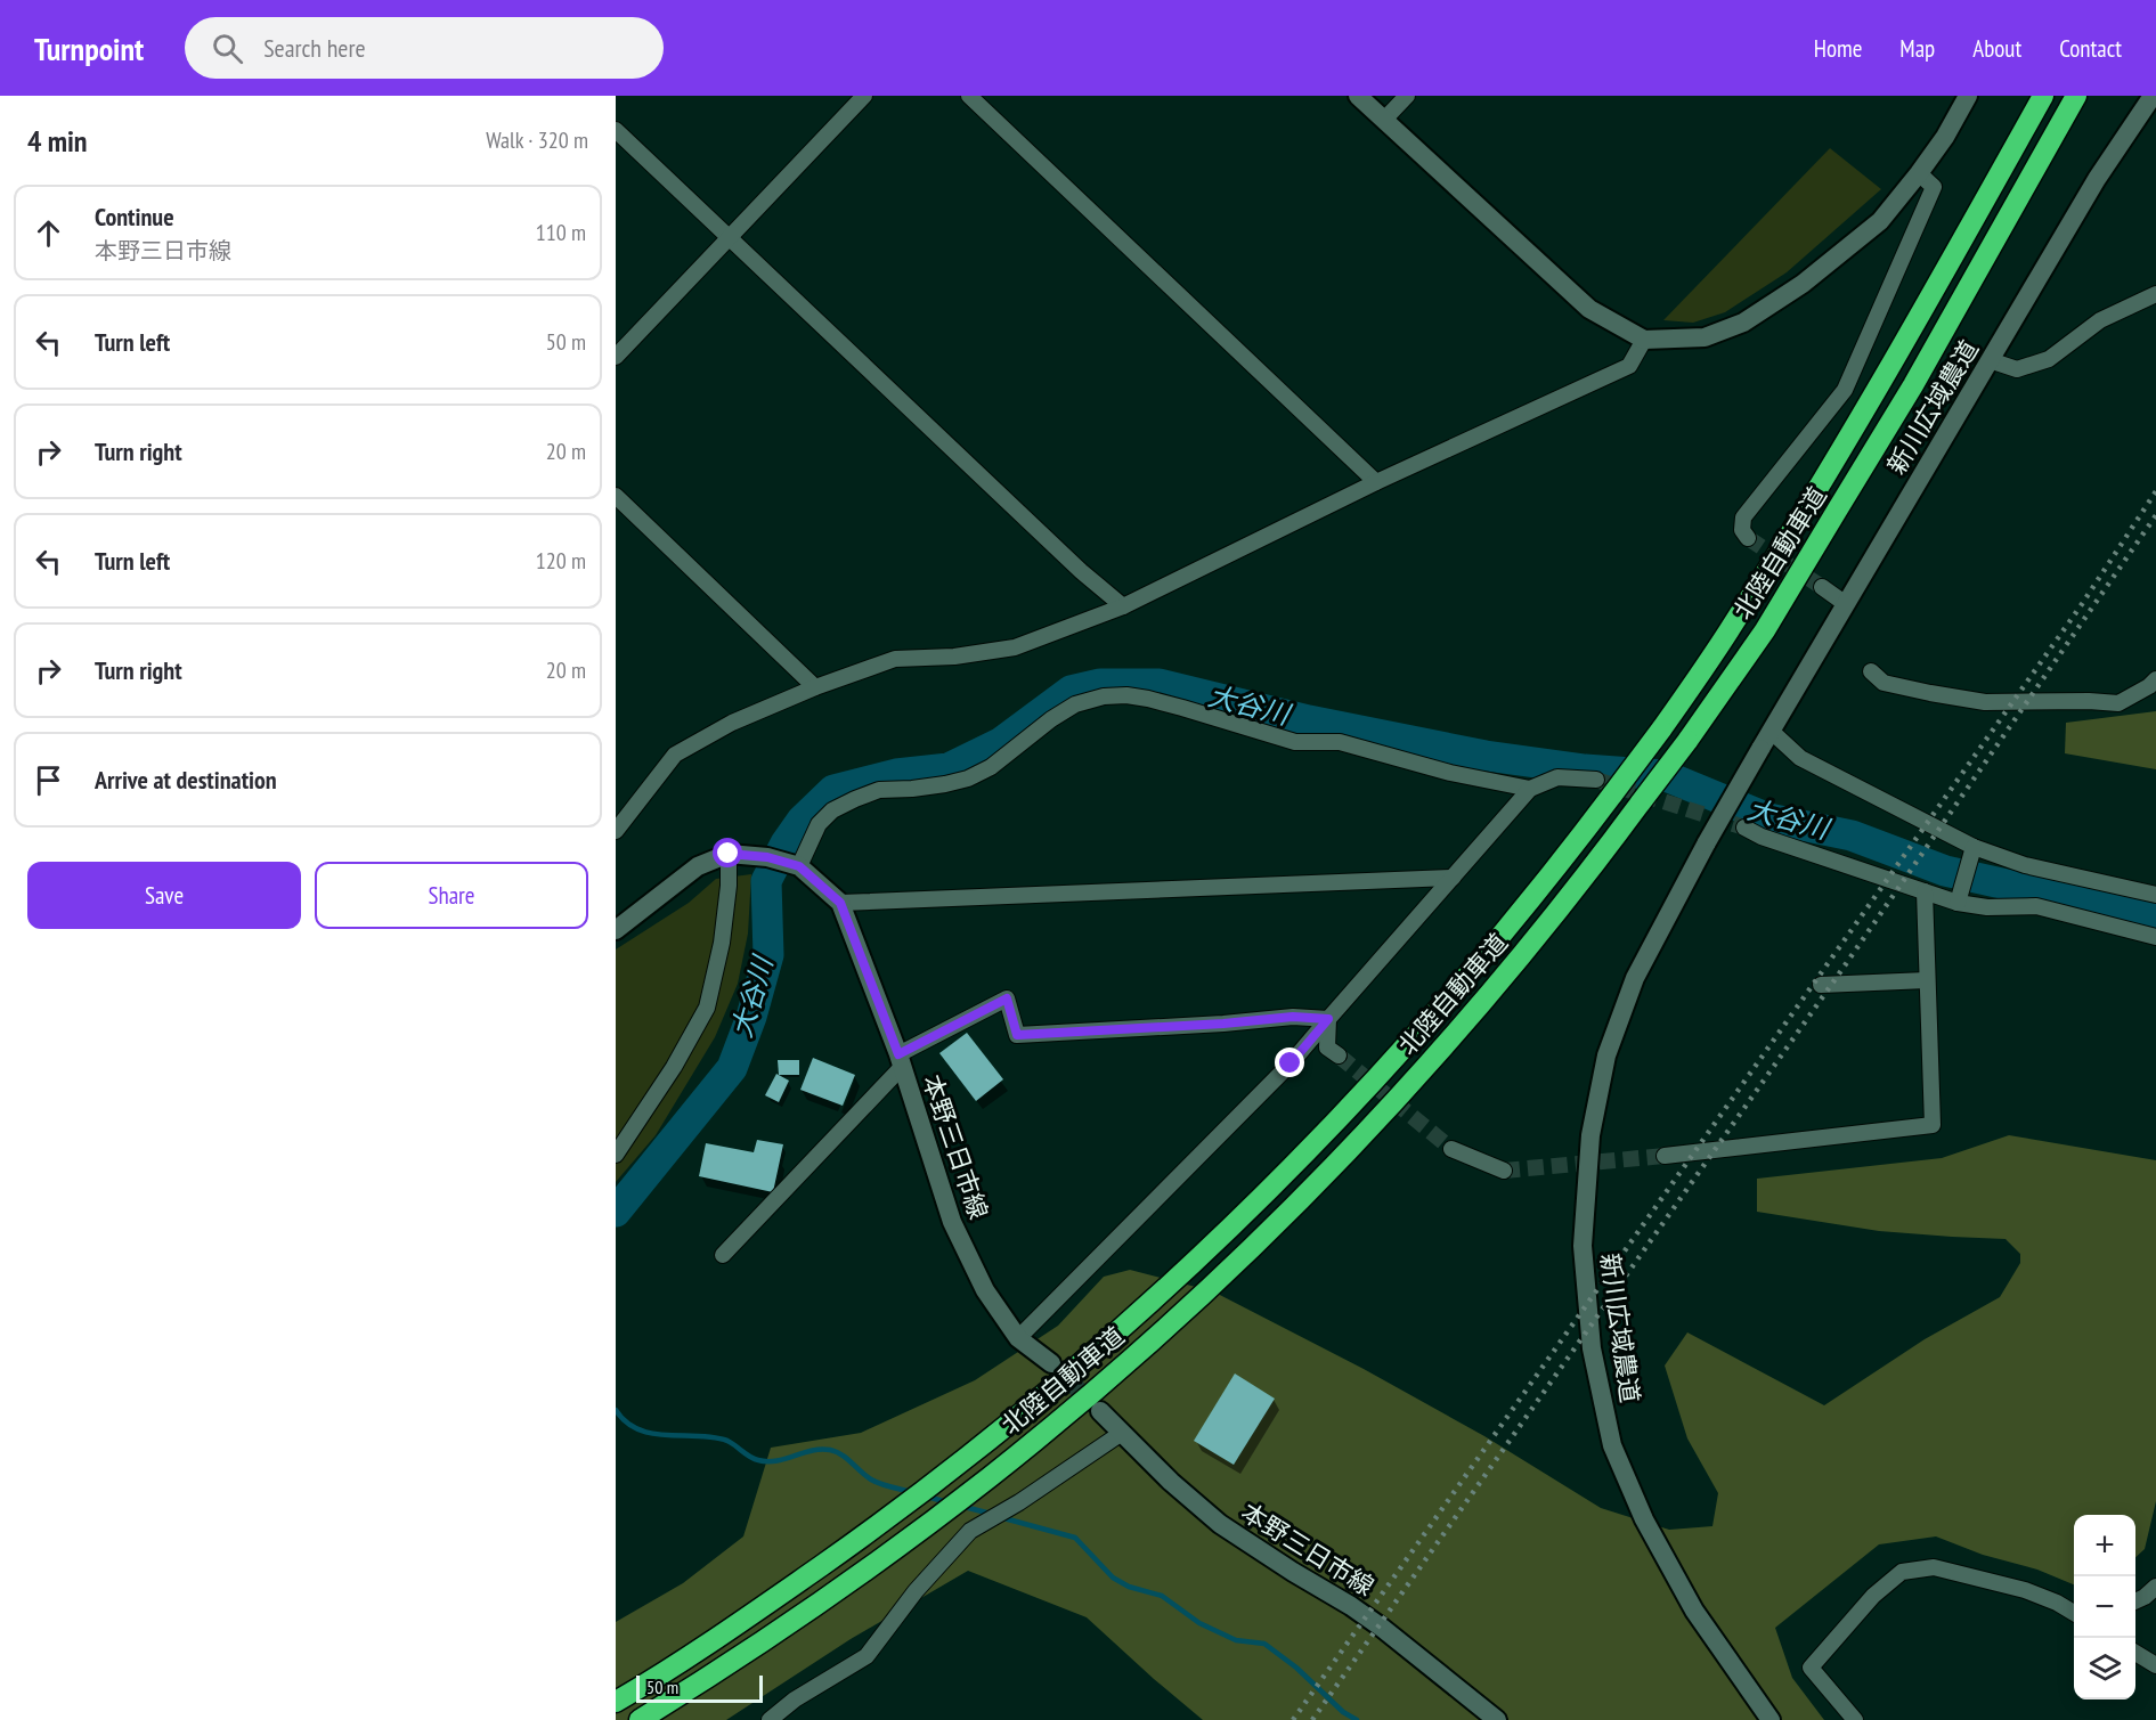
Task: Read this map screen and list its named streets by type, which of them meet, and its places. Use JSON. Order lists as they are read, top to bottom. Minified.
{"streets":{"highway":["北陸自動車道"],"street":["新川広域農道","本野三日市線"]},"water":["大谷川"],"scale_bar":"50 m","page":{"header":"Turnpoint","search":"Search here","nav":["Home","Map","About","Contact"],"heading":["4 min","Walk · 320 m"],"list":[["Continue","本野三日市線","110 m"],["Turn left","50 m"],["Turn right","20 m"],["Turn left","120 m"],["Turn right","20 m"],"Arrive at destination"],"buttons":["Save","Share"],"map_buttons":["+","−"],"scale":"50 m"}}
